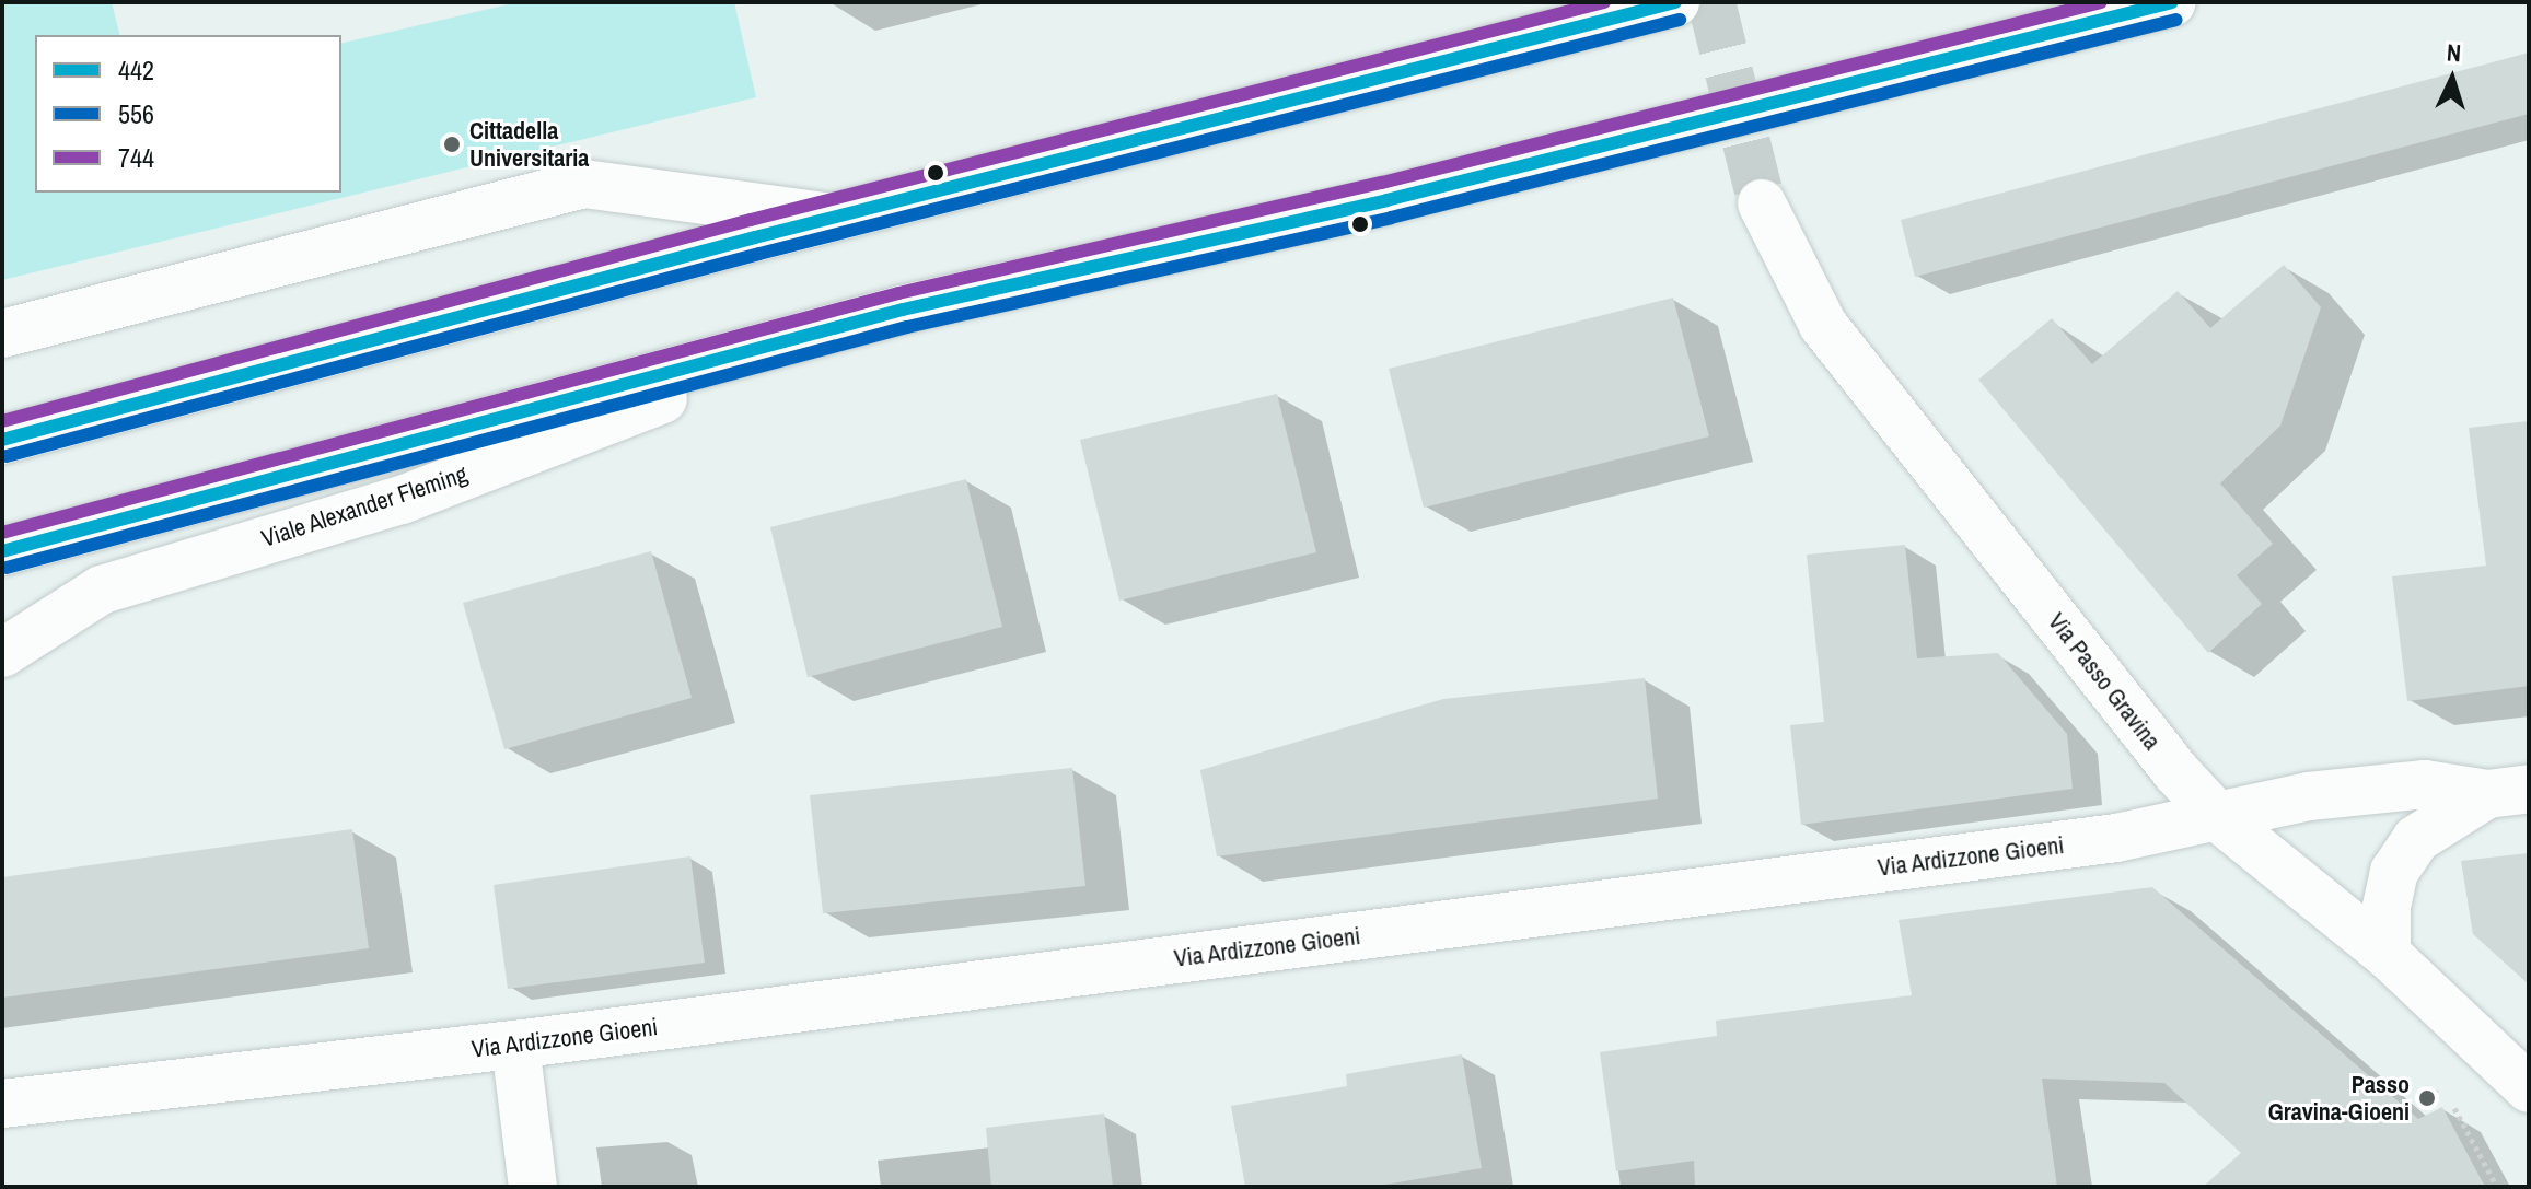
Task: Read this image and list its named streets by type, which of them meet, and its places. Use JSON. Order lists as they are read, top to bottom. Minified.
{"streets":{"main road":["Viale Alexander Fleming","Via Passo Gravina","Via Ardizzone Gioeni"]},"crossings":[["Via Passo Gravina","Via Ardizzone Gioeni"]],"places":["Cittadella Universitaria","Passo Gravina-Gioeni"],"lines":["transit line 442","transit line 744","transit line 556"],"legend":["442","556","744"],"north":"top"}
